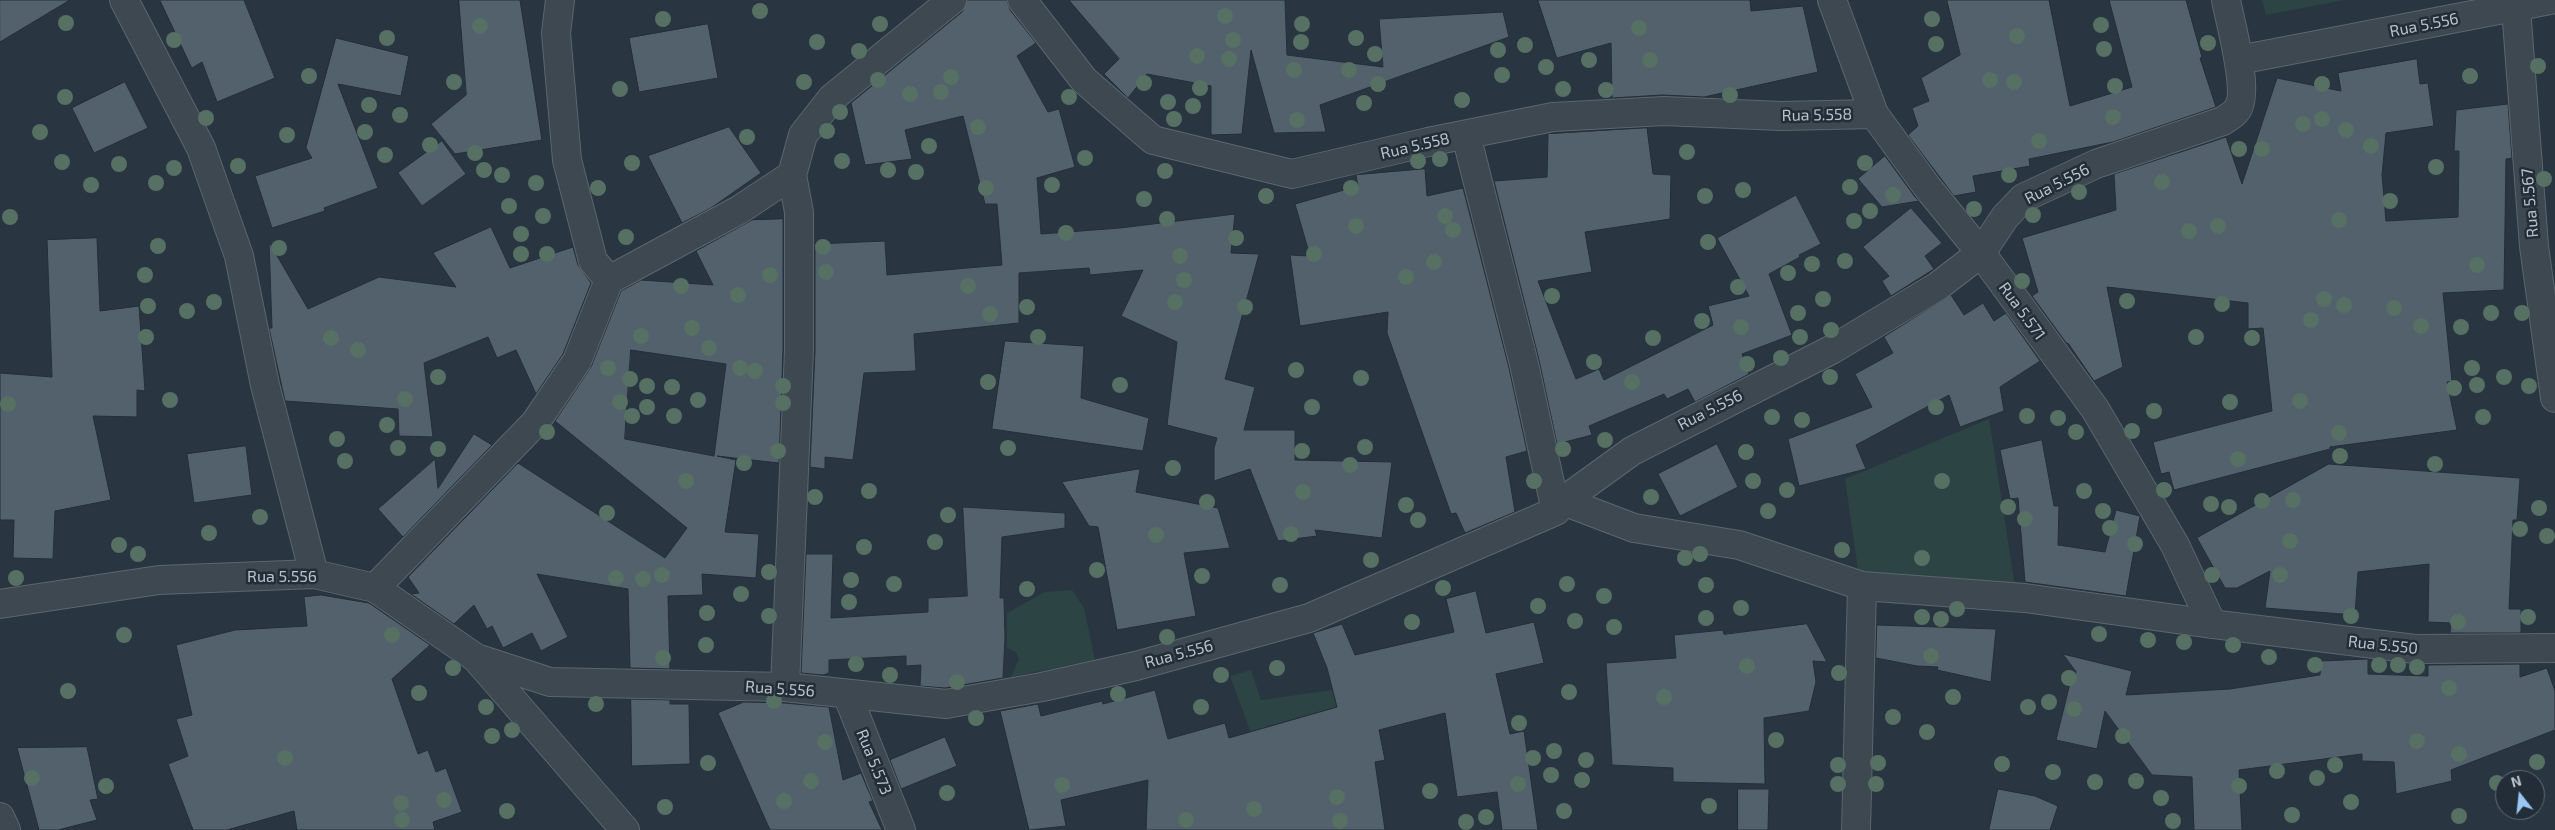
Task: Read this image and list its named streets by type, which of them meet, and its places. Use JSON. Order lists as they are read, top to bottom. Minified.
{"streets":{"street":["Rua 5.556","Rua 5.558","Rua 5.567","Rua 5.571","Rua 5.550","Rua 5.573"]},"crossings":[["Rua 5.556","Rua 5.567"],["Rua 5.556","Rua 5.571"],["Rua 5.556","Rua 5.550"],["Rua 5.556","Rua 5.573"],["Rua 5.558","Rua 5.571"],["Rua 5.571","Rua 5.550"]],"north":"top"}
